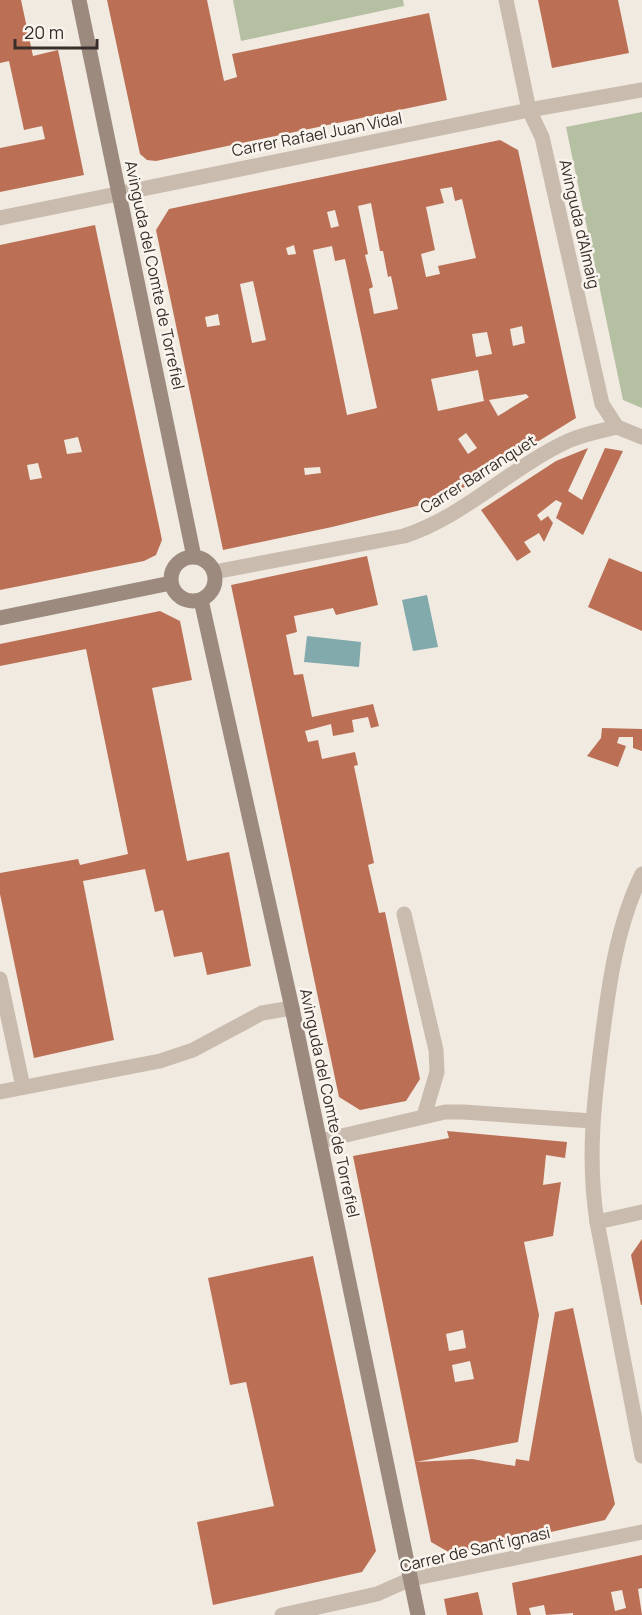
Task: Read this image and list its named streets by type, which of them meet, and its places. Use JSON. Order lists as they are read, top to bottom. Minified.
{"streets":{"street":["Carrer Rafael Juan Vidal","Avinguda d'Almaig","Avinguda del Comte de Torrefiel","Carrer Barranquet","Carrer de Sant Ignasi"]},"crossings":[["Carrer Rafael Juan Vidal","Avinguda d'Almaig"],["Carrer Rafael Juan Vidal","Avinguda del Comte de Torrefiel"],["Avinguda d'Almaig","Carrer Barranquet"],["Avinguda del Comte de Torrefiel","Carrer Barranquet"],["Avinguda del Comte de Torrefiel","Carrer de Sant Ignasi"]],"scale_bar":"20 m"}
